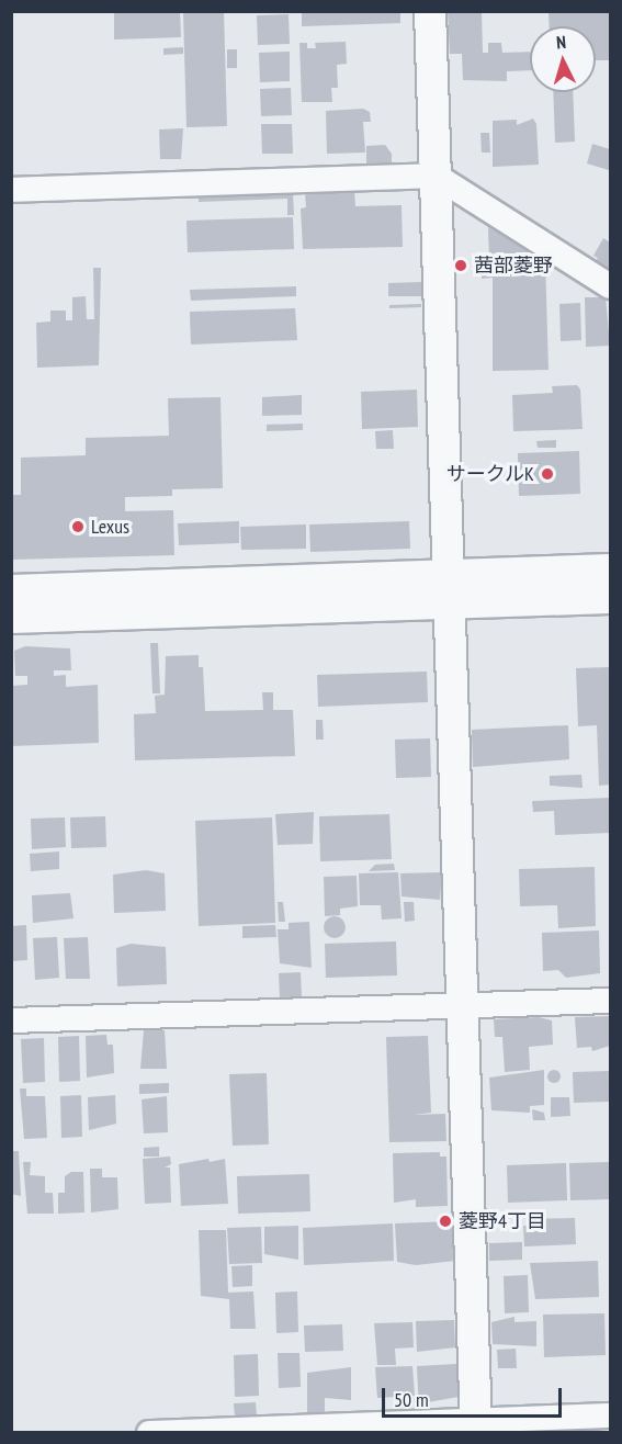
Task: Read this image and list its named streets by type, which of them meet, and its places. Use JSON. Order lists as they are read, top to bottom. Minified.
{"places":["茜部菱野","サークルK","Lexus","菱野4丁目"],"scale_bar":"50 m","north":"top"}
